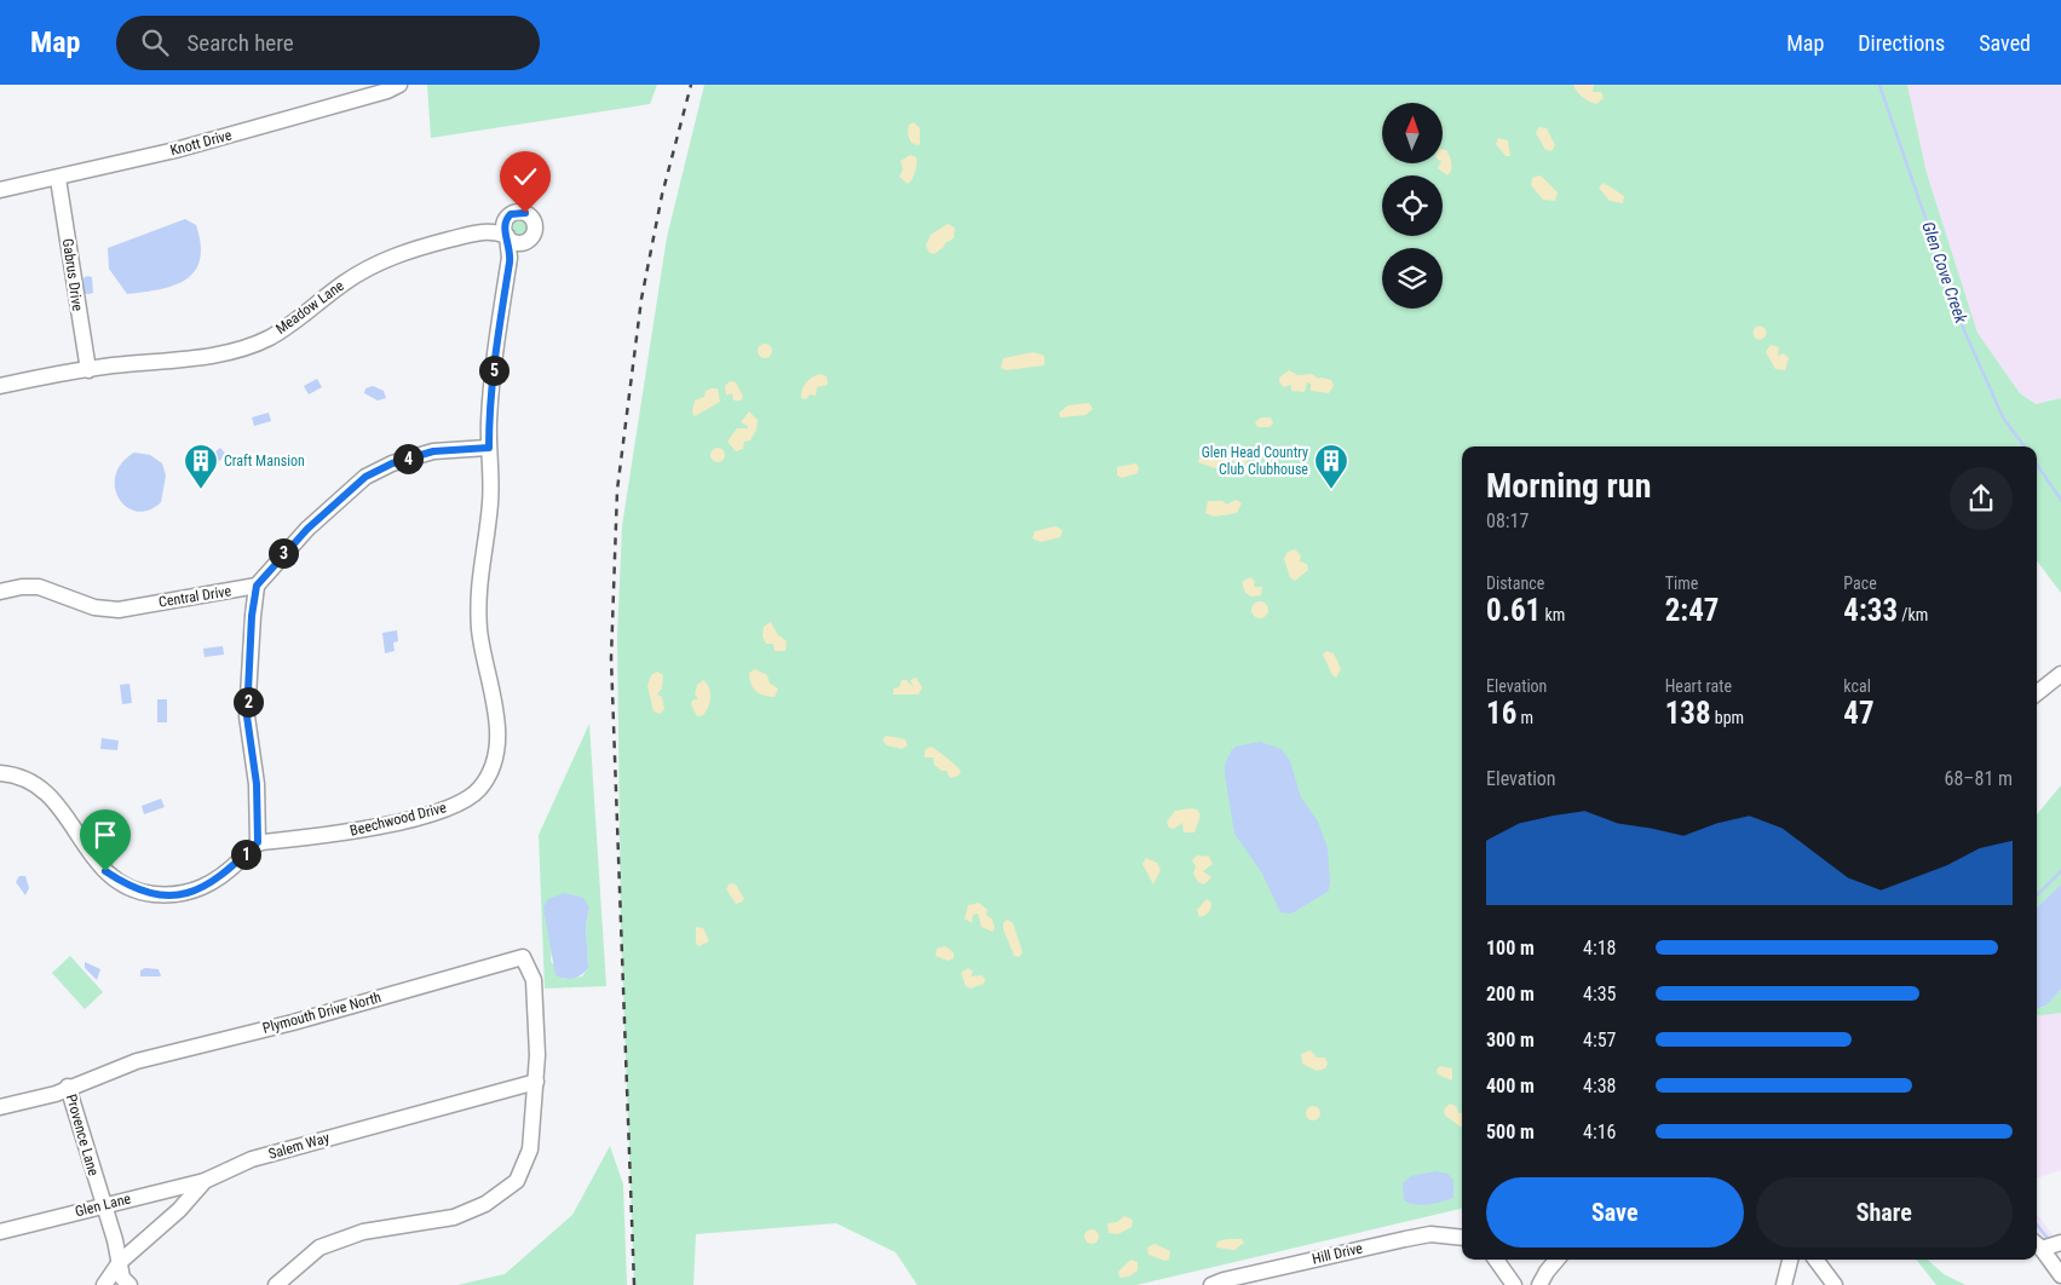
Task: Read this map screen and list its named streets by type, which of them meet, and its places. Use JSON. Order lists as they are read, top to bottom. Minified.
{"streets":{"street":["Knott Drive","Gabrus Drive","Meadow Lane","Central Drive","Beechwood Drive","Plymouth Drive North","Provence Lane","Salem Way","Glen Lane","Hill Drive"]},"crossings":[["Knott Drive","Gabrus Drive"],["Gabrus Drive","Meadow Lane"],["Meadow Lane","Beechwood Drive"],["Plymouth Drive North","Provence Lane"],["Plymouth Drive North","Salem Way"],["Provence Lane","Salem Way"],["Provence Lane","Glen Lane"],["Salem Way","Glen Lane"]],"water":["Glen Cove Creek"],"places":{"building":["Craft Mansion","Glen Head Country Club Clubhouse"]},"north":"top","page":{"header":"Map","search":"Search here","nav":["Map","Directions","Saved"],"pins":["5","4","3","2","1"],"heading":["Morning run","08:17"],"stats":[["Distance","0.61 km"],["Time","2:47"],["Pace","4:33 /km"],["Elevation","16 m"],["Heart rate","138 bpm"],["kcal","47"]],"chart":["Elevation","68–81 m"],"list":[{"name":"100 m","note":"4:18"},{"name":"200 m","note":"4:35"},{"name":"300 m","note":"4:57"},{"name":"400 m","note":"4:38"},{"name":"500 m","note":"4:16"}],"buttons":["Save","Share"]}}
